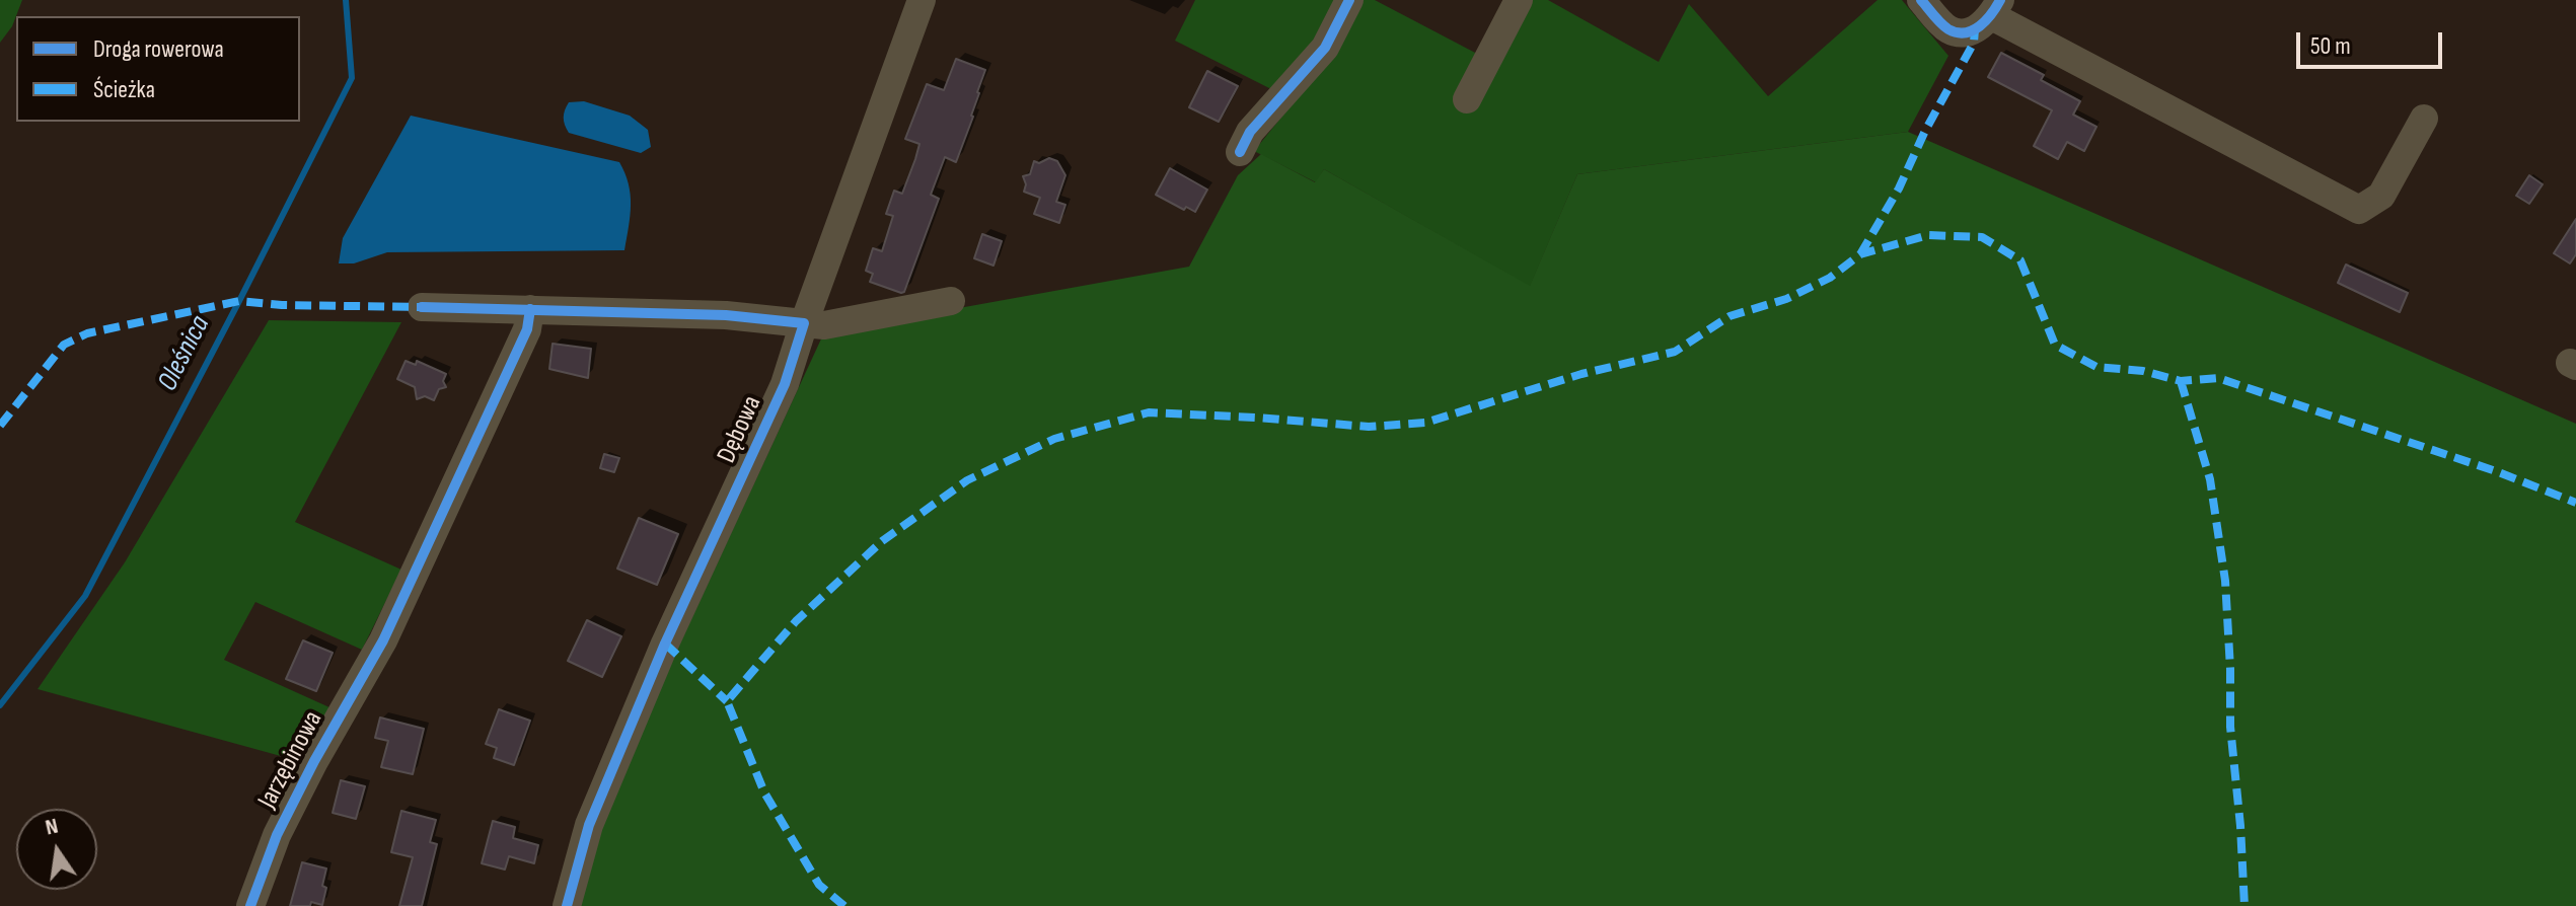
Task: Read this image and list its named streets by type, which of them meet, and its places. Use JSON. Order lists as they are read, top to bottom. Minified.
{"streets":{"street":["Dębowa","Jarzębinowa"]},"water":["Oleśnica"],"legend":["Droga rowerowa","Ścieżka"],"scale_bar":"50 m","north":"top"}
